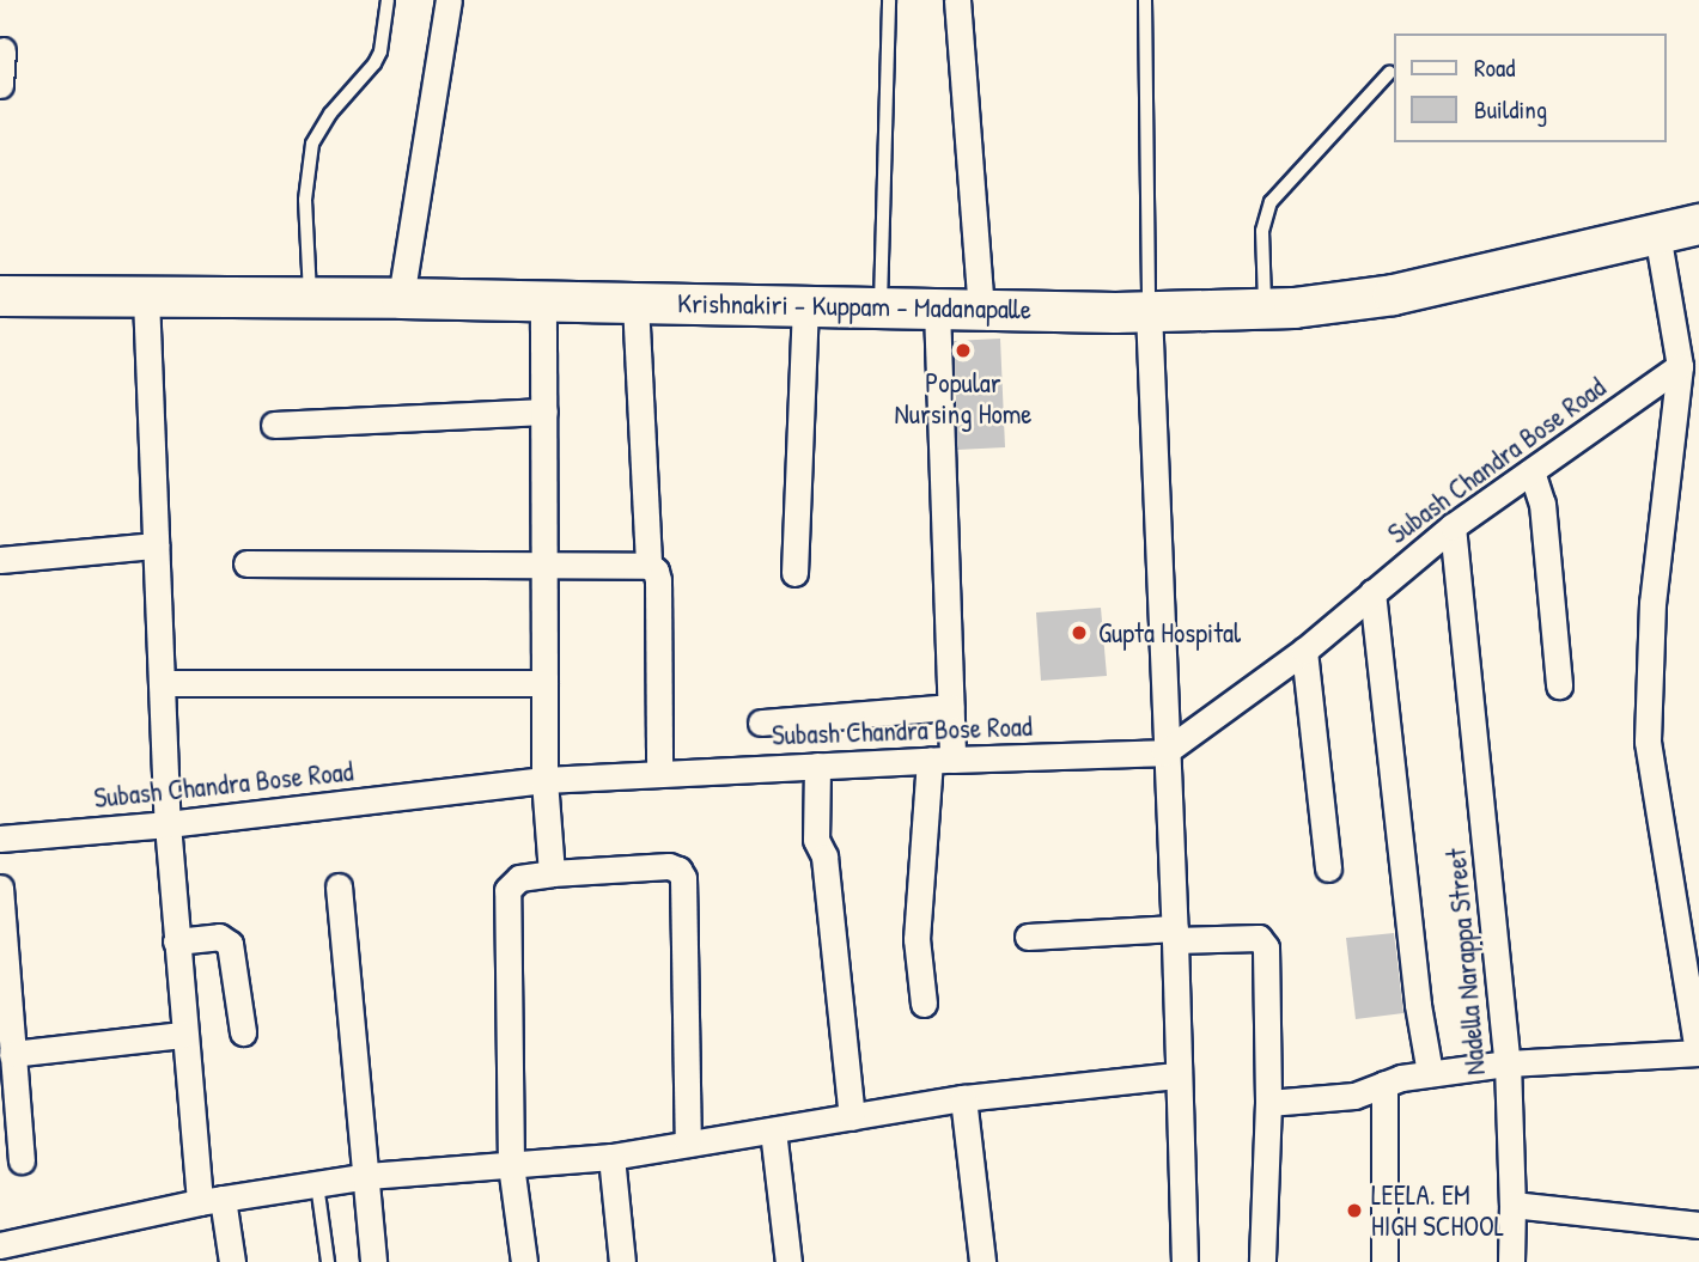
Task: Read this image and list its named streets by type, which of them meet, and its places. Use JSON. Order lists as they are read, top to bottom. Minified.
{"streets":{"main road":["Krishnakiri - Kuppam - Madanapalle"],"street":["Subash Chandra Bose Road","Nadella Narappa Street"]},"crossings":[["Subash Chandra Bose Road","Nadella Narappa Street"]],"places":["Popular Nursing Home","Gupta Hospital","LEELA. EM HIGH SCHOOL"],"legend":["Road","Building"]}
